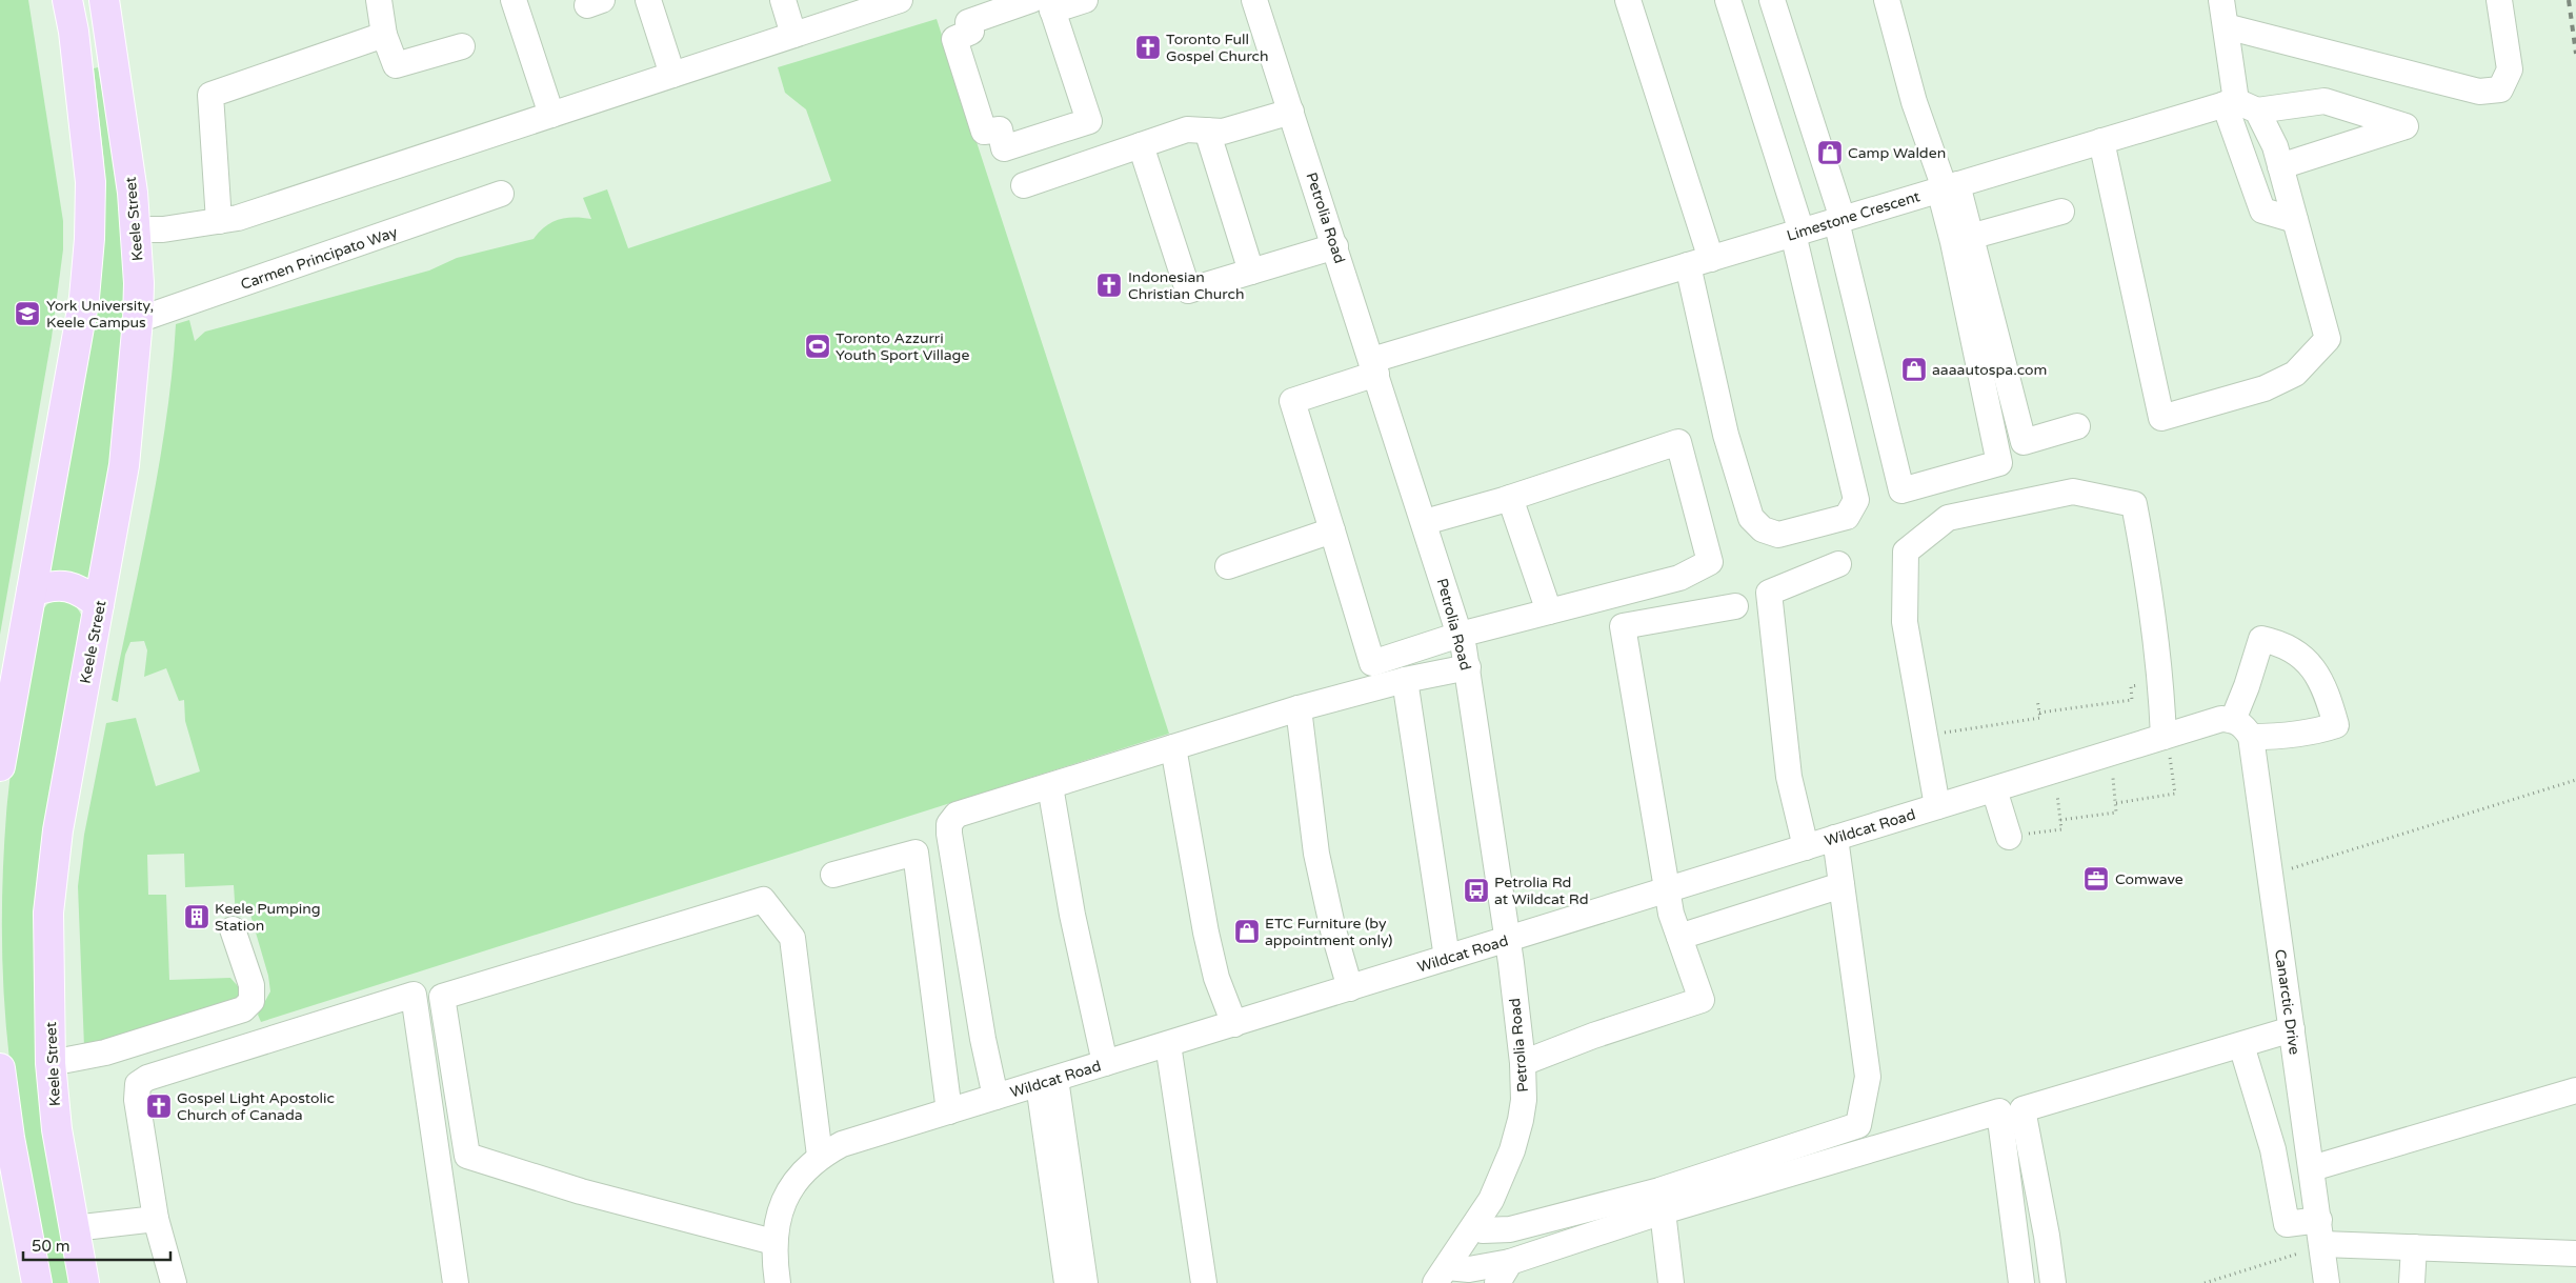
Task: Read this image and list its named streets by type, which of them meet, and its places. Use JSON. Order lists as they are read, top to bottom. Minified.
{"streets":{"main road":["Keele Street"],"street":["Limestone Crescent","Petrolia Road","Carmen Principato Way","Wildcat Road","Canarctic Drive"]},"crossings":[["Limestone Crescent","Petrolia Road"],["Petrolia Road","Wildcat Road"],["Keele Street","Carmen Principato Way"],["Wildcat Road","Canarctic Drive"]],"places":{"church":["Toronto Full Gospel Church","Indonesian Christian Church","Gospel Light Apostolic Church of Canada"],"shop":["Camp Walden","aaaautospa.com","ETC Furniture (by appointment only)"],"school or university":["York University, Keele Campus"],"sports":["Toronto Azzurri Youth Sport Village"],"office":["Comwave"],"bus stop":["Petrolia Rd at Wildcat Rd"],"building":["Keele Pumping Station"]},"scale_bar":"50 m"}
